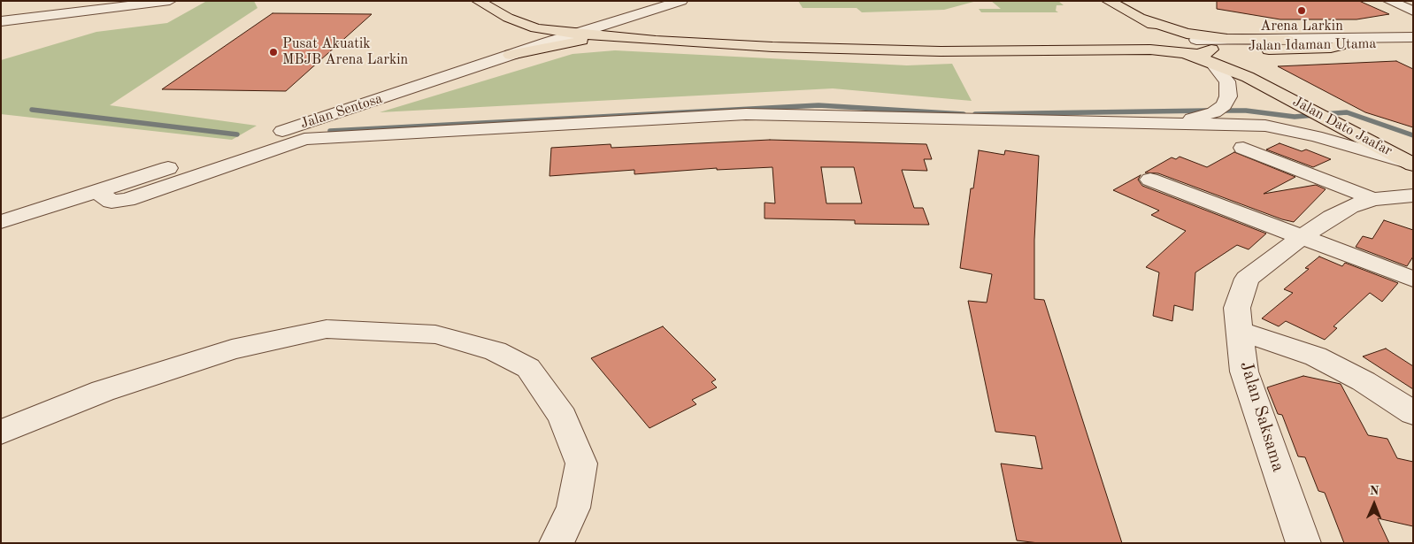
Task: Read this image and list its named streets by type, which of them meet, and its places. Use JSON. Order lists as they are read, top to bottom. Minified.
{"streets":{"main road":["Jalan Dato Jaafar"],"street":["Jalan Idaman Utama","Jalan Sentosa","Jalan Saksama"]},"crossings":[["Jalan Idaman Utama","Jalan Dato Jaafar"]],"places":["Arena Larkin","Pusat Akuatik MBJB Arena Larkin"],"north":"top"}
